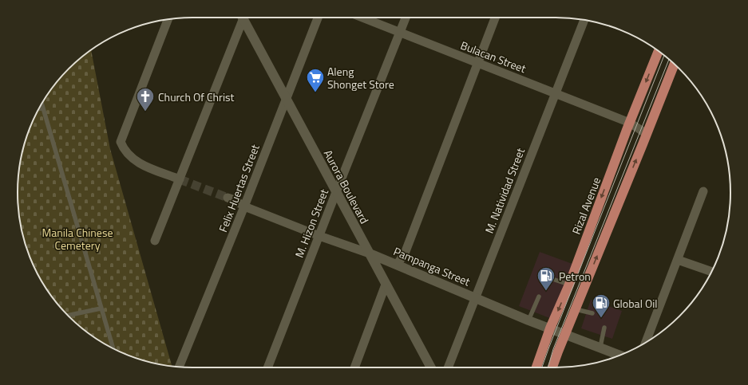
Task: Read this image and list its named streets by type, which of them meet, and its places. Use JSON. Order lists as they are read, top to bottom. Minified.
{"streets":{"main road":["Aurora Boulevard","Rizal Avenue","Pampanga Street"],"street":["Bulacan Street","Felix Huertas Street","M. Natividad Street","M. Hizon Street"]},"crossings":[["Bulacan Street","M. Natividad Street"],["Bulacan Street","Rizal Avenue"],["Bulacan Street","M. Hizon Street"],["Aurora Boulevard","Felix Huertas Street"],["Aurora Boulevard","M. Hizon Street"],["Aurora Boulevard","Pampanga Street"],["Felix Huertas Street","Pampanga Street"],["M. Natividad Street","Pampanga Street"],["Rizal Avenue","Pampanga Street"],["M. Hizon Street","Pampanga Street"]],"parks":["Manila Chinese Cemetery"],"places":{"supermarket":["Aleng Shonget Store"],"church":["Church Of Christ"],"fuel station":["Petron","Global Oil"]}}
